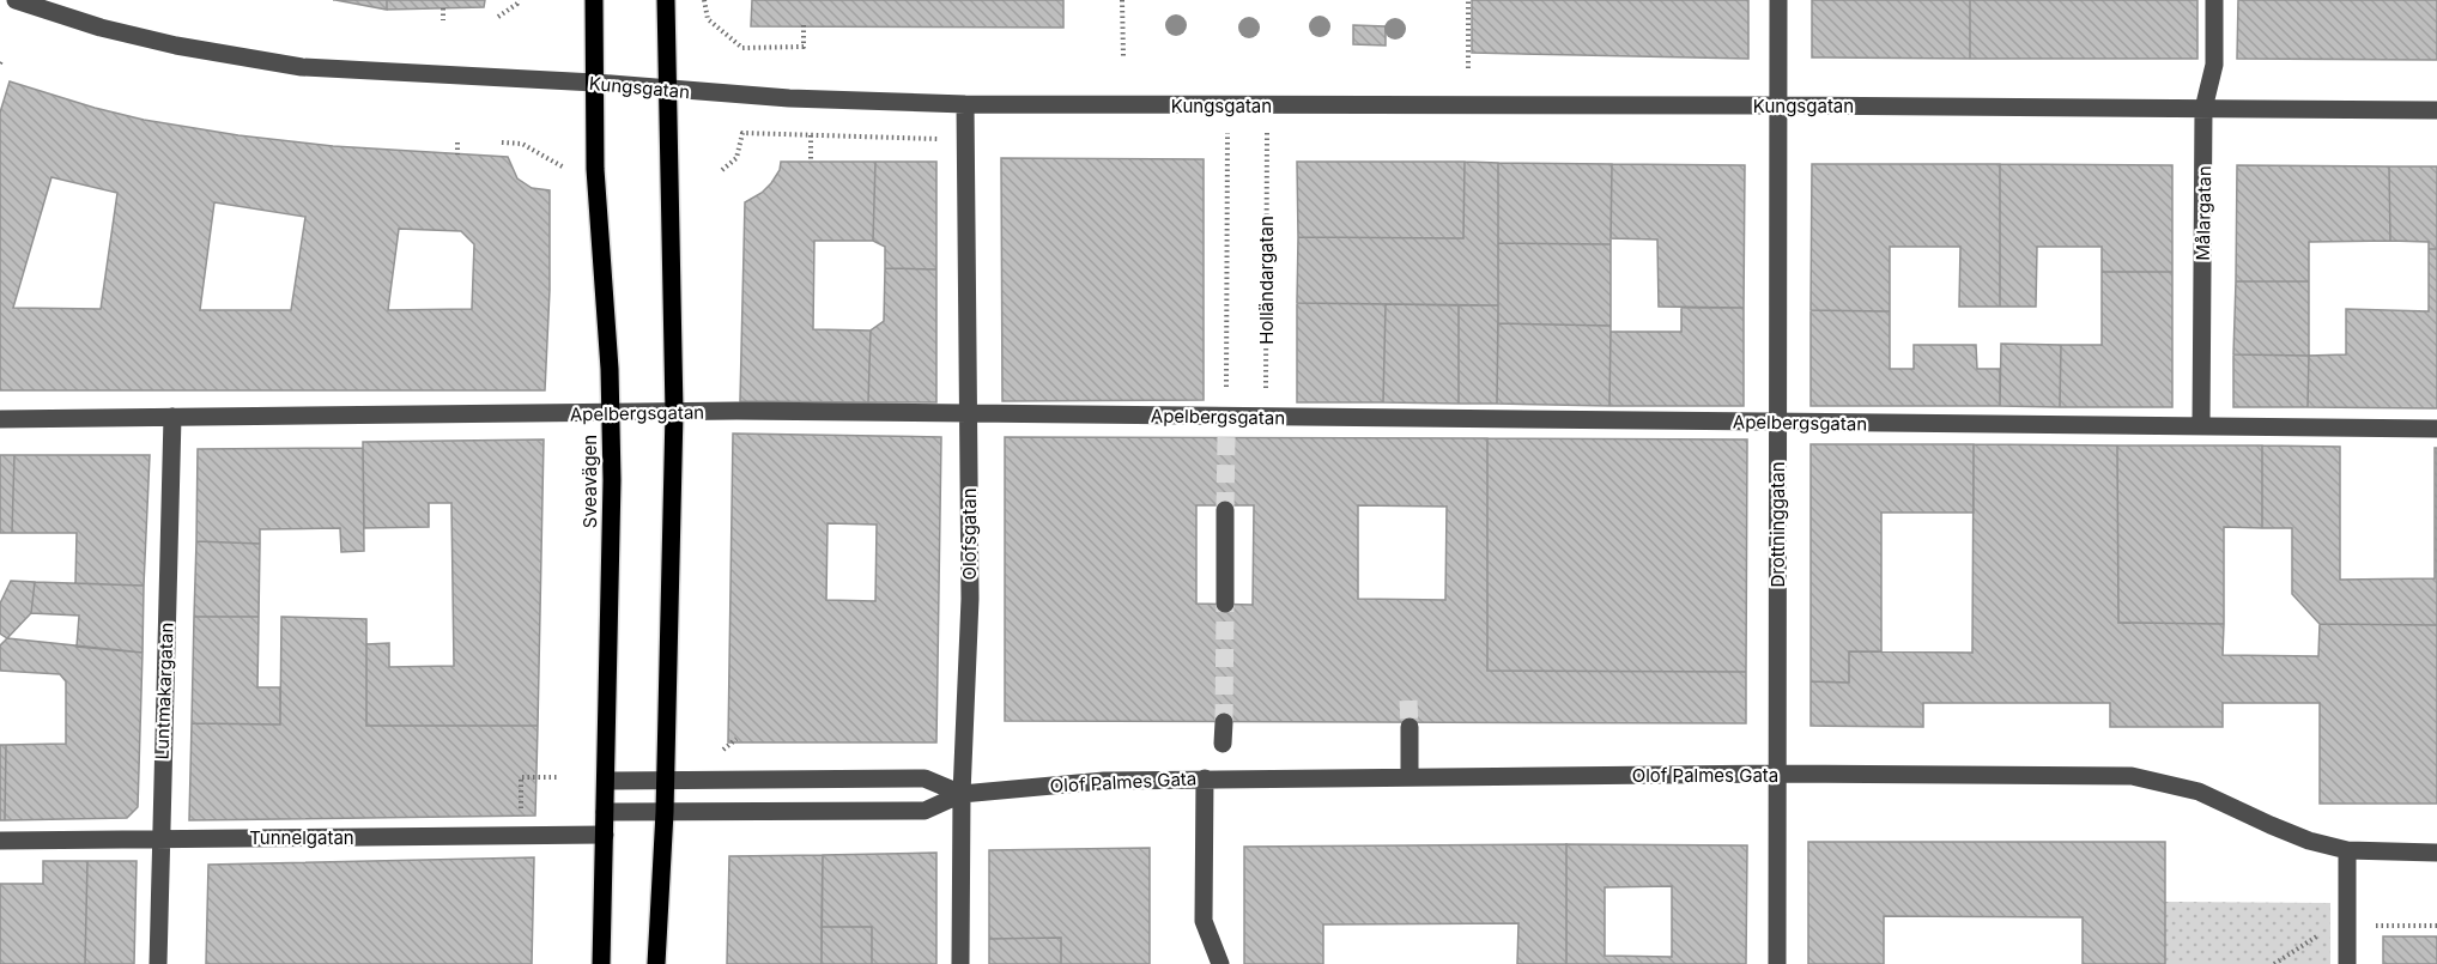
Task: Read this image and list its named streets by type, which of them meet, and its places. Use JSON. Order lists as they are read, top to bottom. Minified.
{"streets":{"main road":["Sveavägen"],"street":["Kungsgatan","Målargatan","Apelbergsgatan","Drottninggatan","Olofsgatan","Luntmakargatan","Olof Palmes Gata","Tunnelgatan"],"path":["Holländargatan"]},"crossings":[["Kungsgatan","Målargatan"],["Kungsgatan","Sveavägen"],["Kungsgatan","Drottninggatan"],["Kungsgatan","Olofsgatan"],["Målargatan","Apelbergsgatan"],["Holländargatan","Apelbergsgatan"],["Apelbergsgatan","Sveavägen"],["Apelbergsgatan","Drottninggatan"],["Apelbergsgatan","Olofsgatan"],["Apelbergsgatan","Luntmakargatan"],["Sveavägen","Olof Palmes Gata"],["Sveavägen","Tunnelgatan"],["Drottninggatan","Olof Palmes Gata"],["Olofsgatan","Olof Palmes Gata"],["Luntmakargatan","Tunnelgatan"]]}
